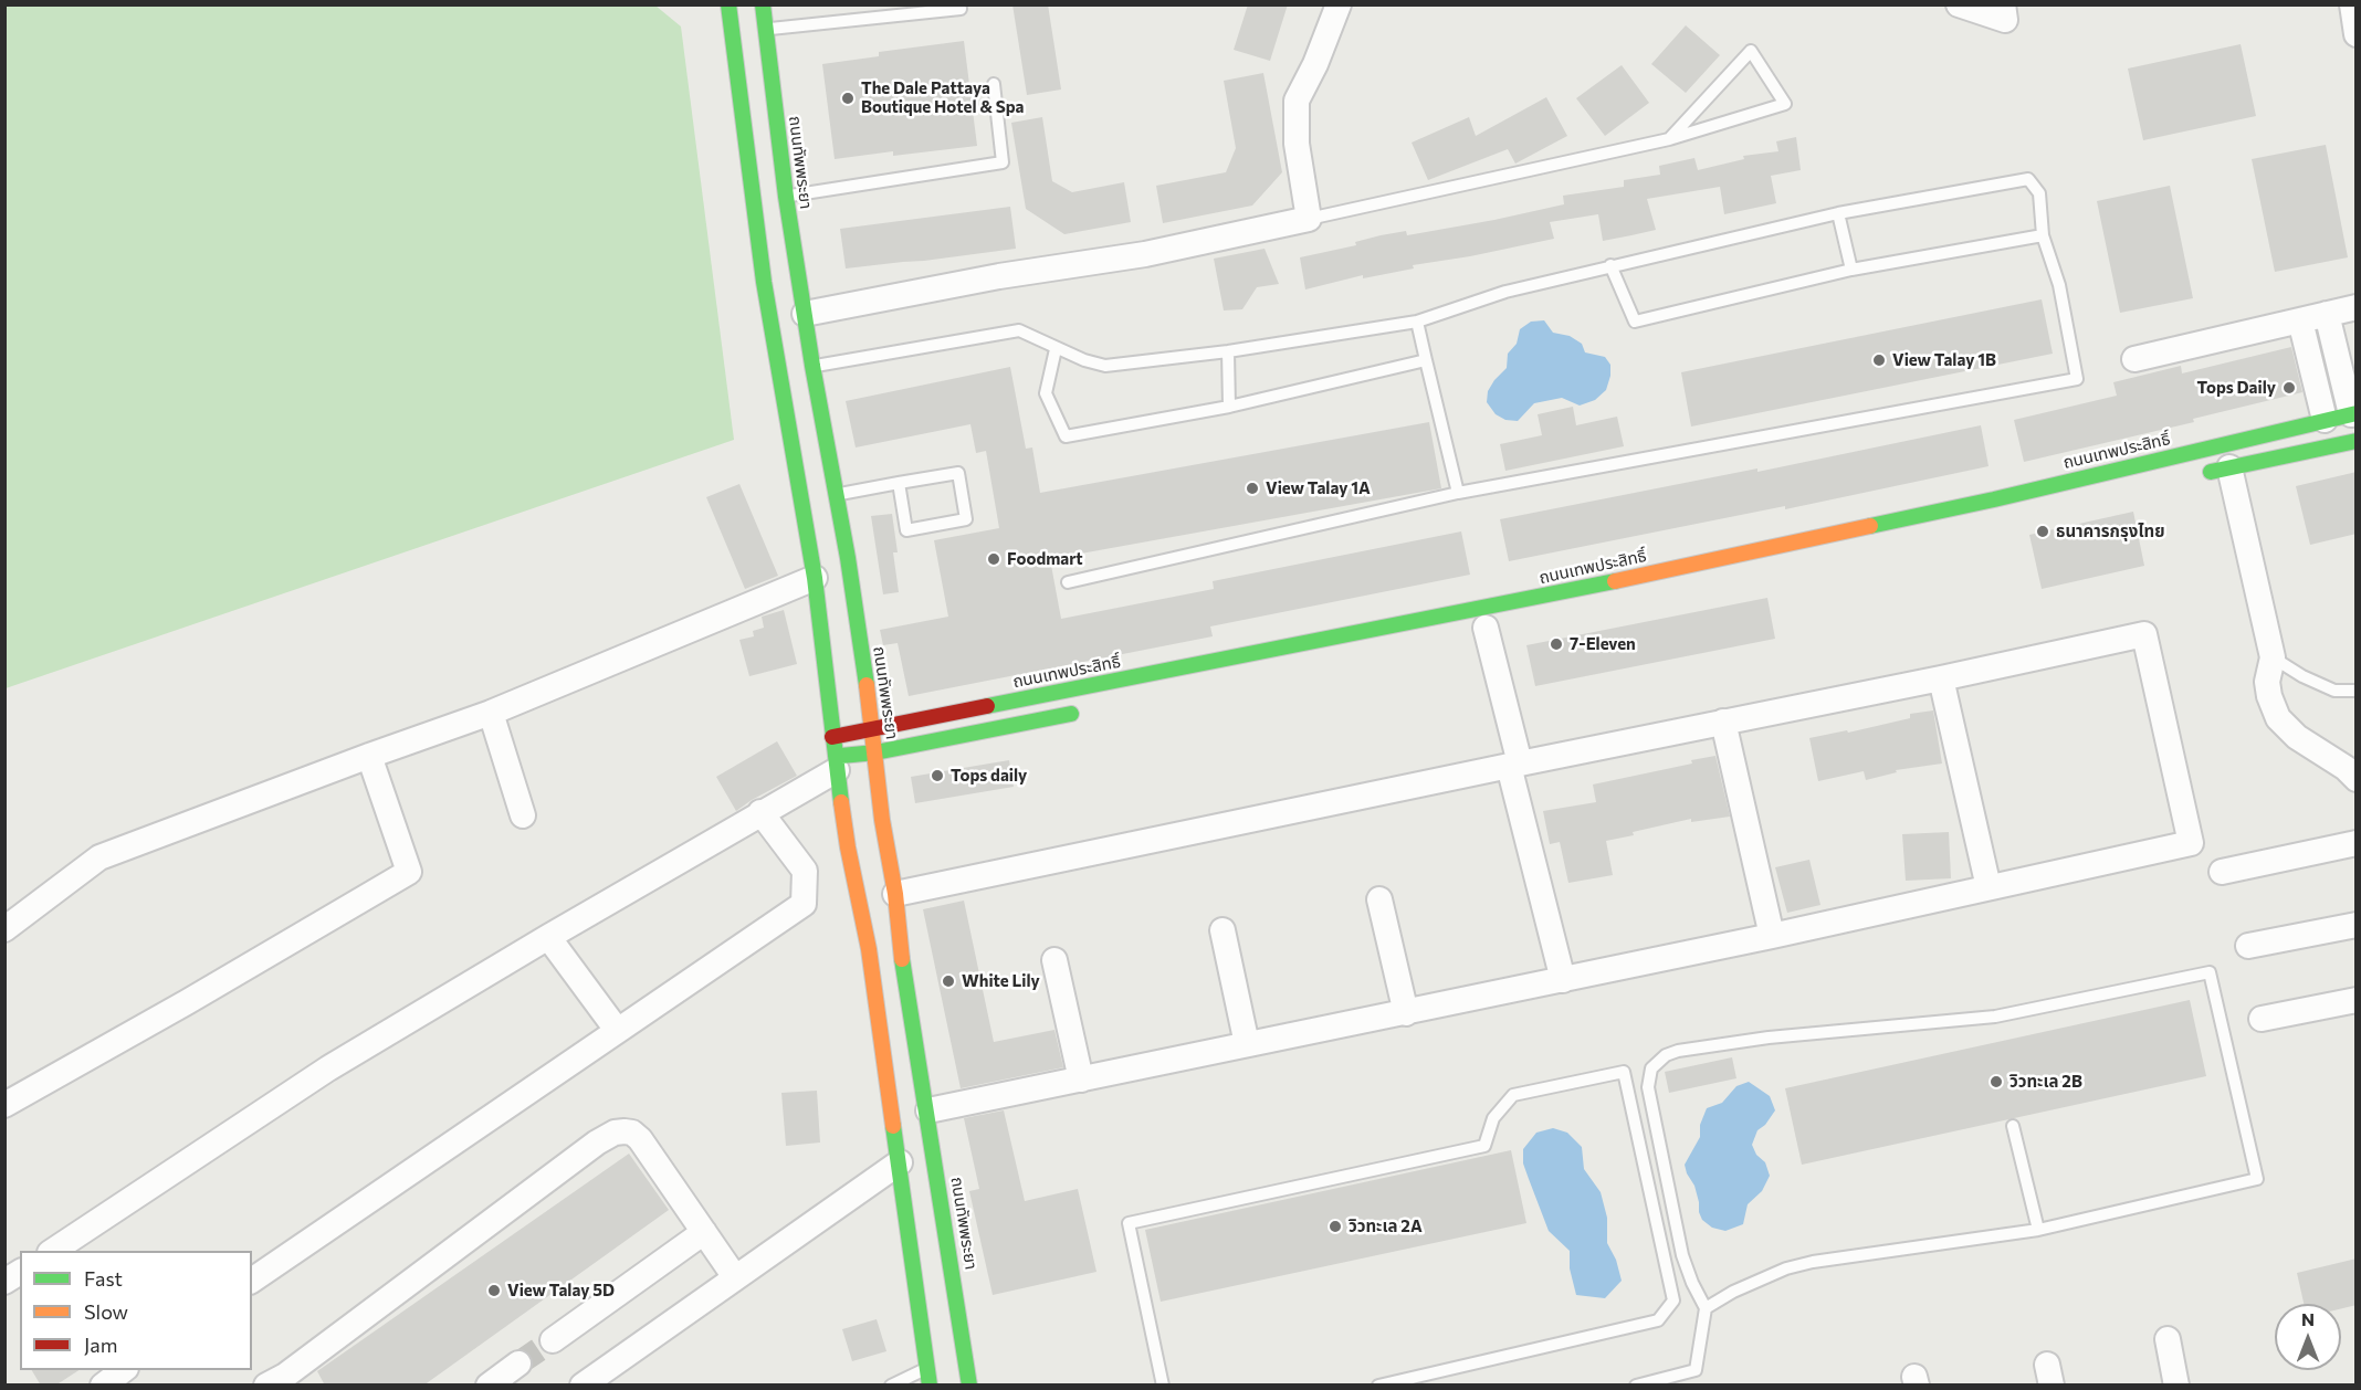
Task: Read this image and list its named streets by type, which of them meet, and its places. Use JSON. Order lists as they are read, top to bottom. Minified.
{"streets":{"main road":["ถนนทัพพระยา","ถนนเทพประสิทธิ์"]},"crossings":[["ถนนทัพพระยา","ถนนเทพประสิทธิ์"]],"places":["The Dale Pattaya Boutique Hotel & Spa","View Talay 1B","Tops Daily","View Talay 1A","ธนาคารกรุงไทย","Foodmart","7-Eleven","Tops daily","White Lily","วิวทะเล 2B","วิวทะเล 2A","View Talay 5D"],"legend":["Fast","Slow","Jam"],"north":"top"}
